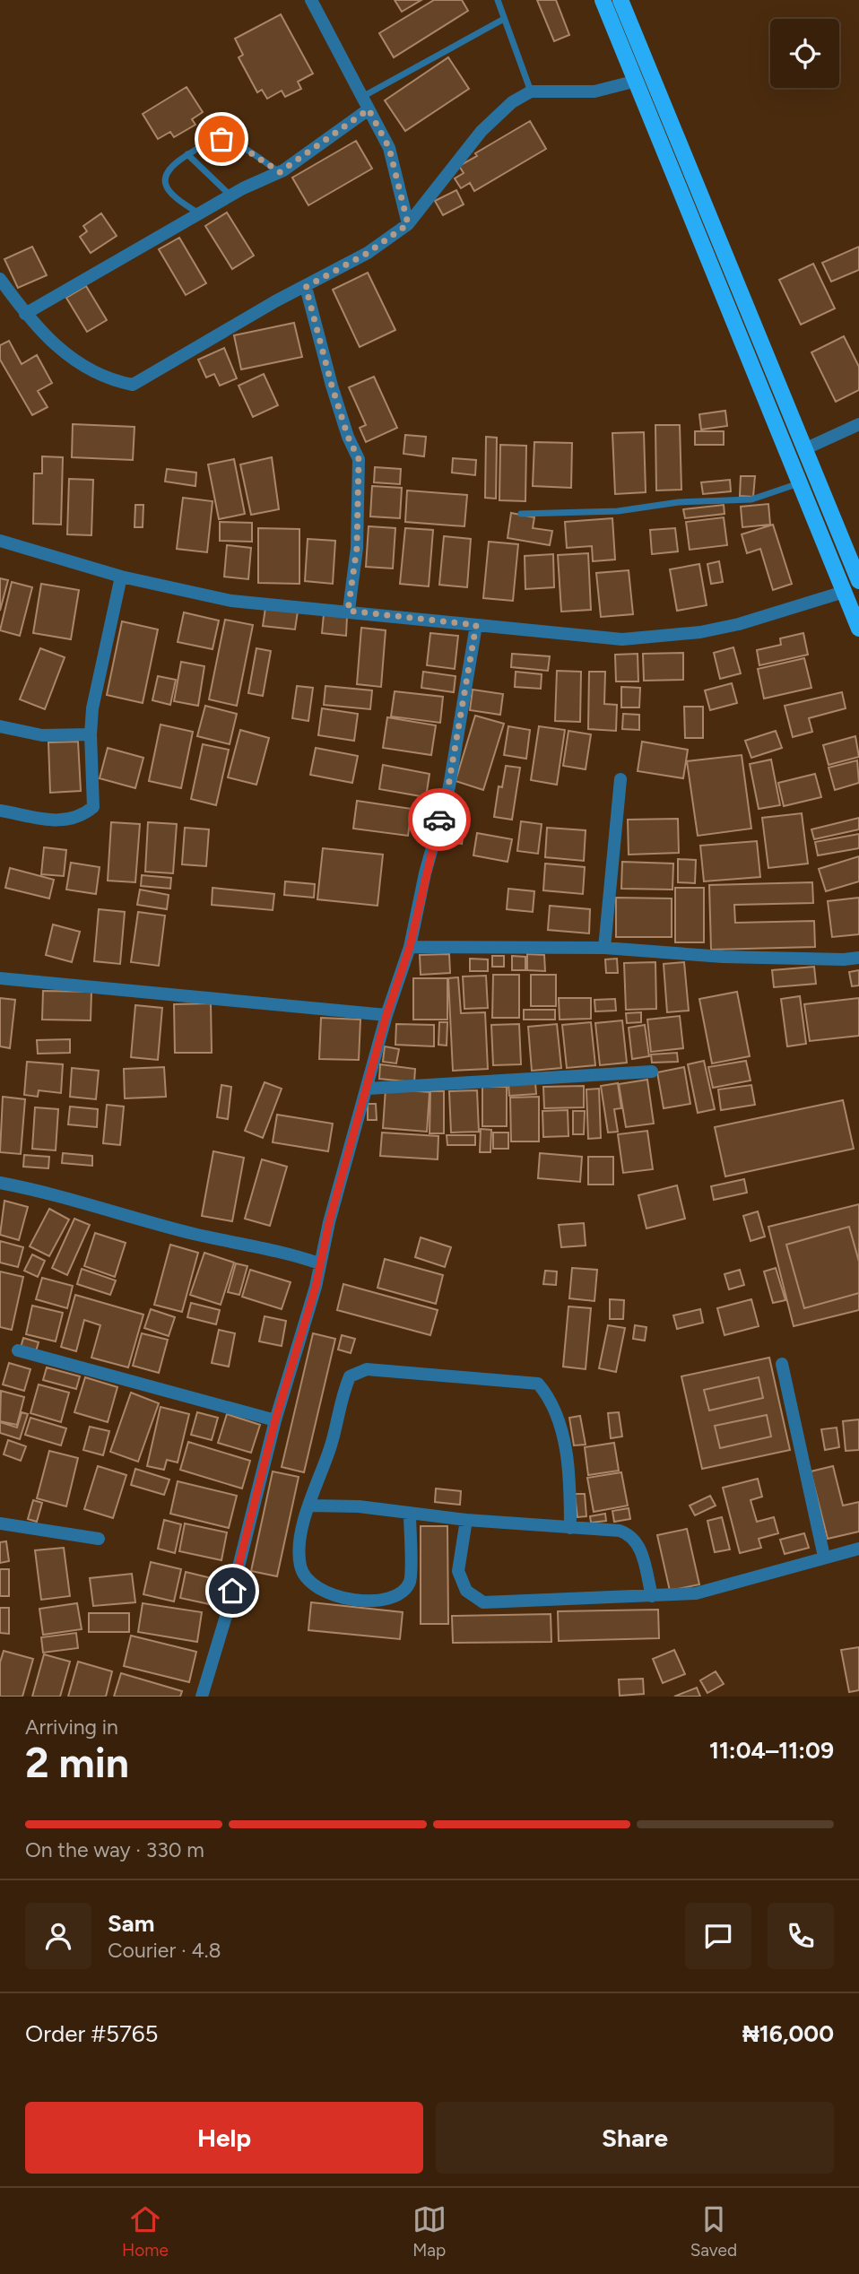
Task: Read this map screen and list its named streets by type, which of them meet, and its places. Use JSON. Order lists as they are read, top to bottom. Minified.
{"page":{"heading":["2 min","Arriving in","11:04–11:09"],"panel":["Sam","Courier · 4.8","Order #5765","₦16,000"],"bar":"On the way · 330 m","buttons":["Help","Share"],"tabs":["Home","Map","Saved"]}}
